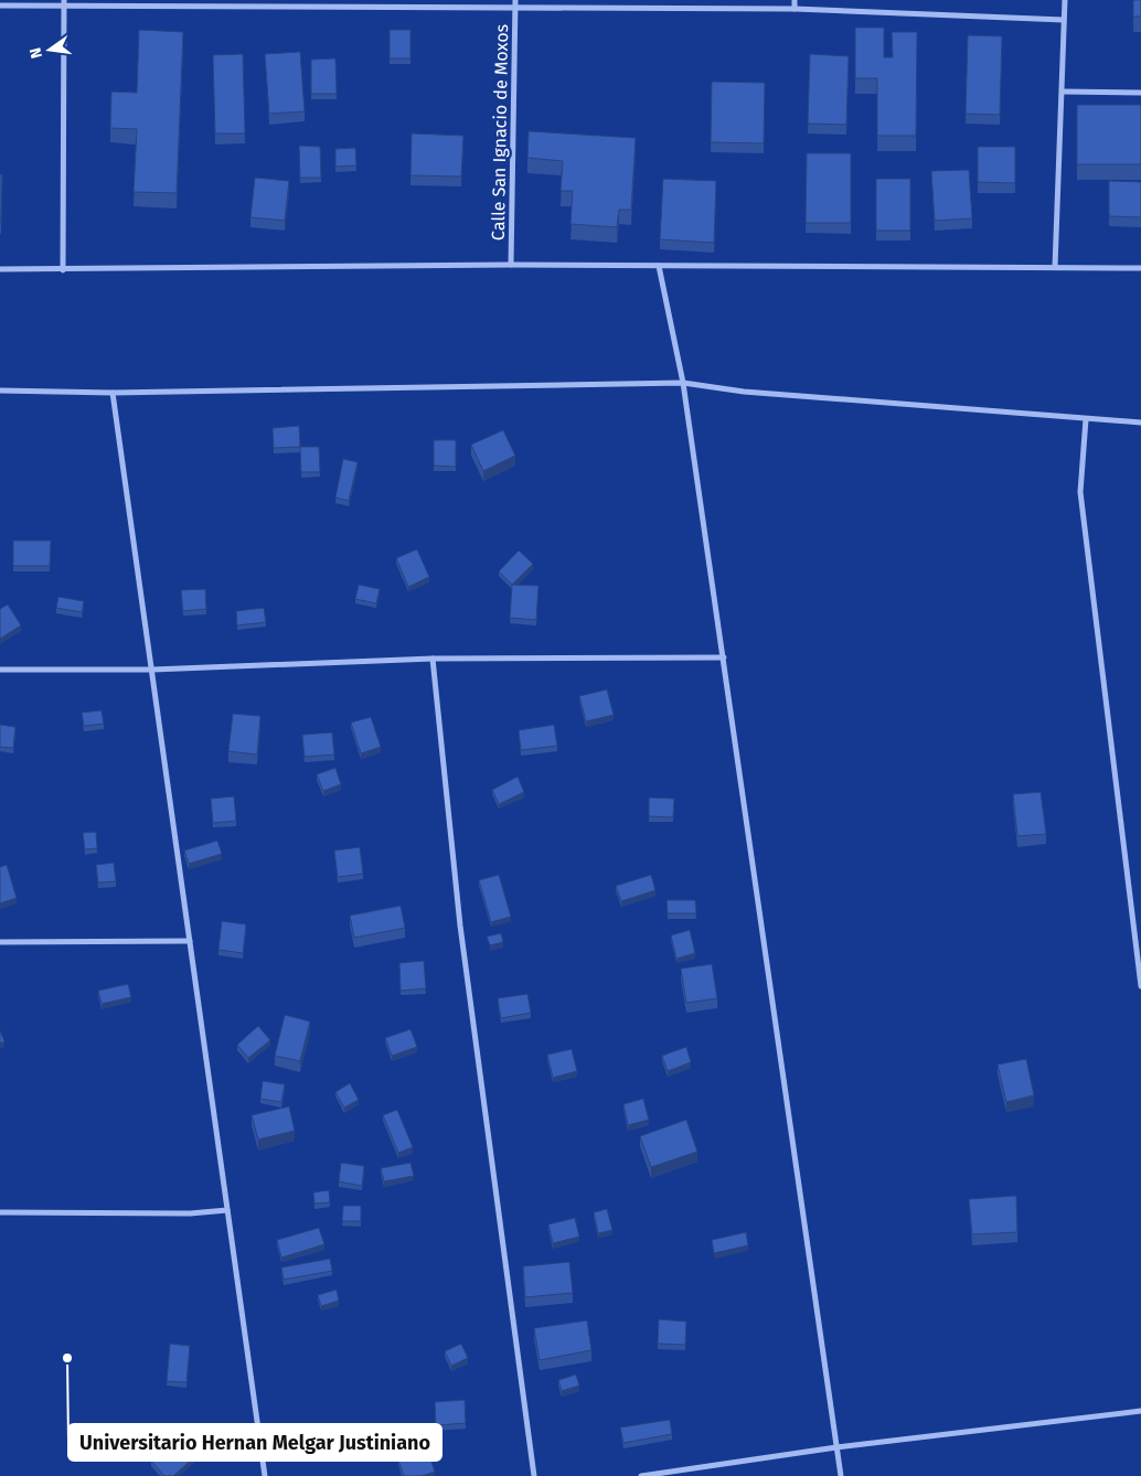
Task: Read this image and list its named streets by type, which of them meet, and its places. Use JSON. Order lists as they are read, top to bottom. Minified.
{"streets":{"street":["Calle San Ignacio de Moxos"]},"places":["Universitario Hernan Melgar Justiniano"],"north":"left"}
